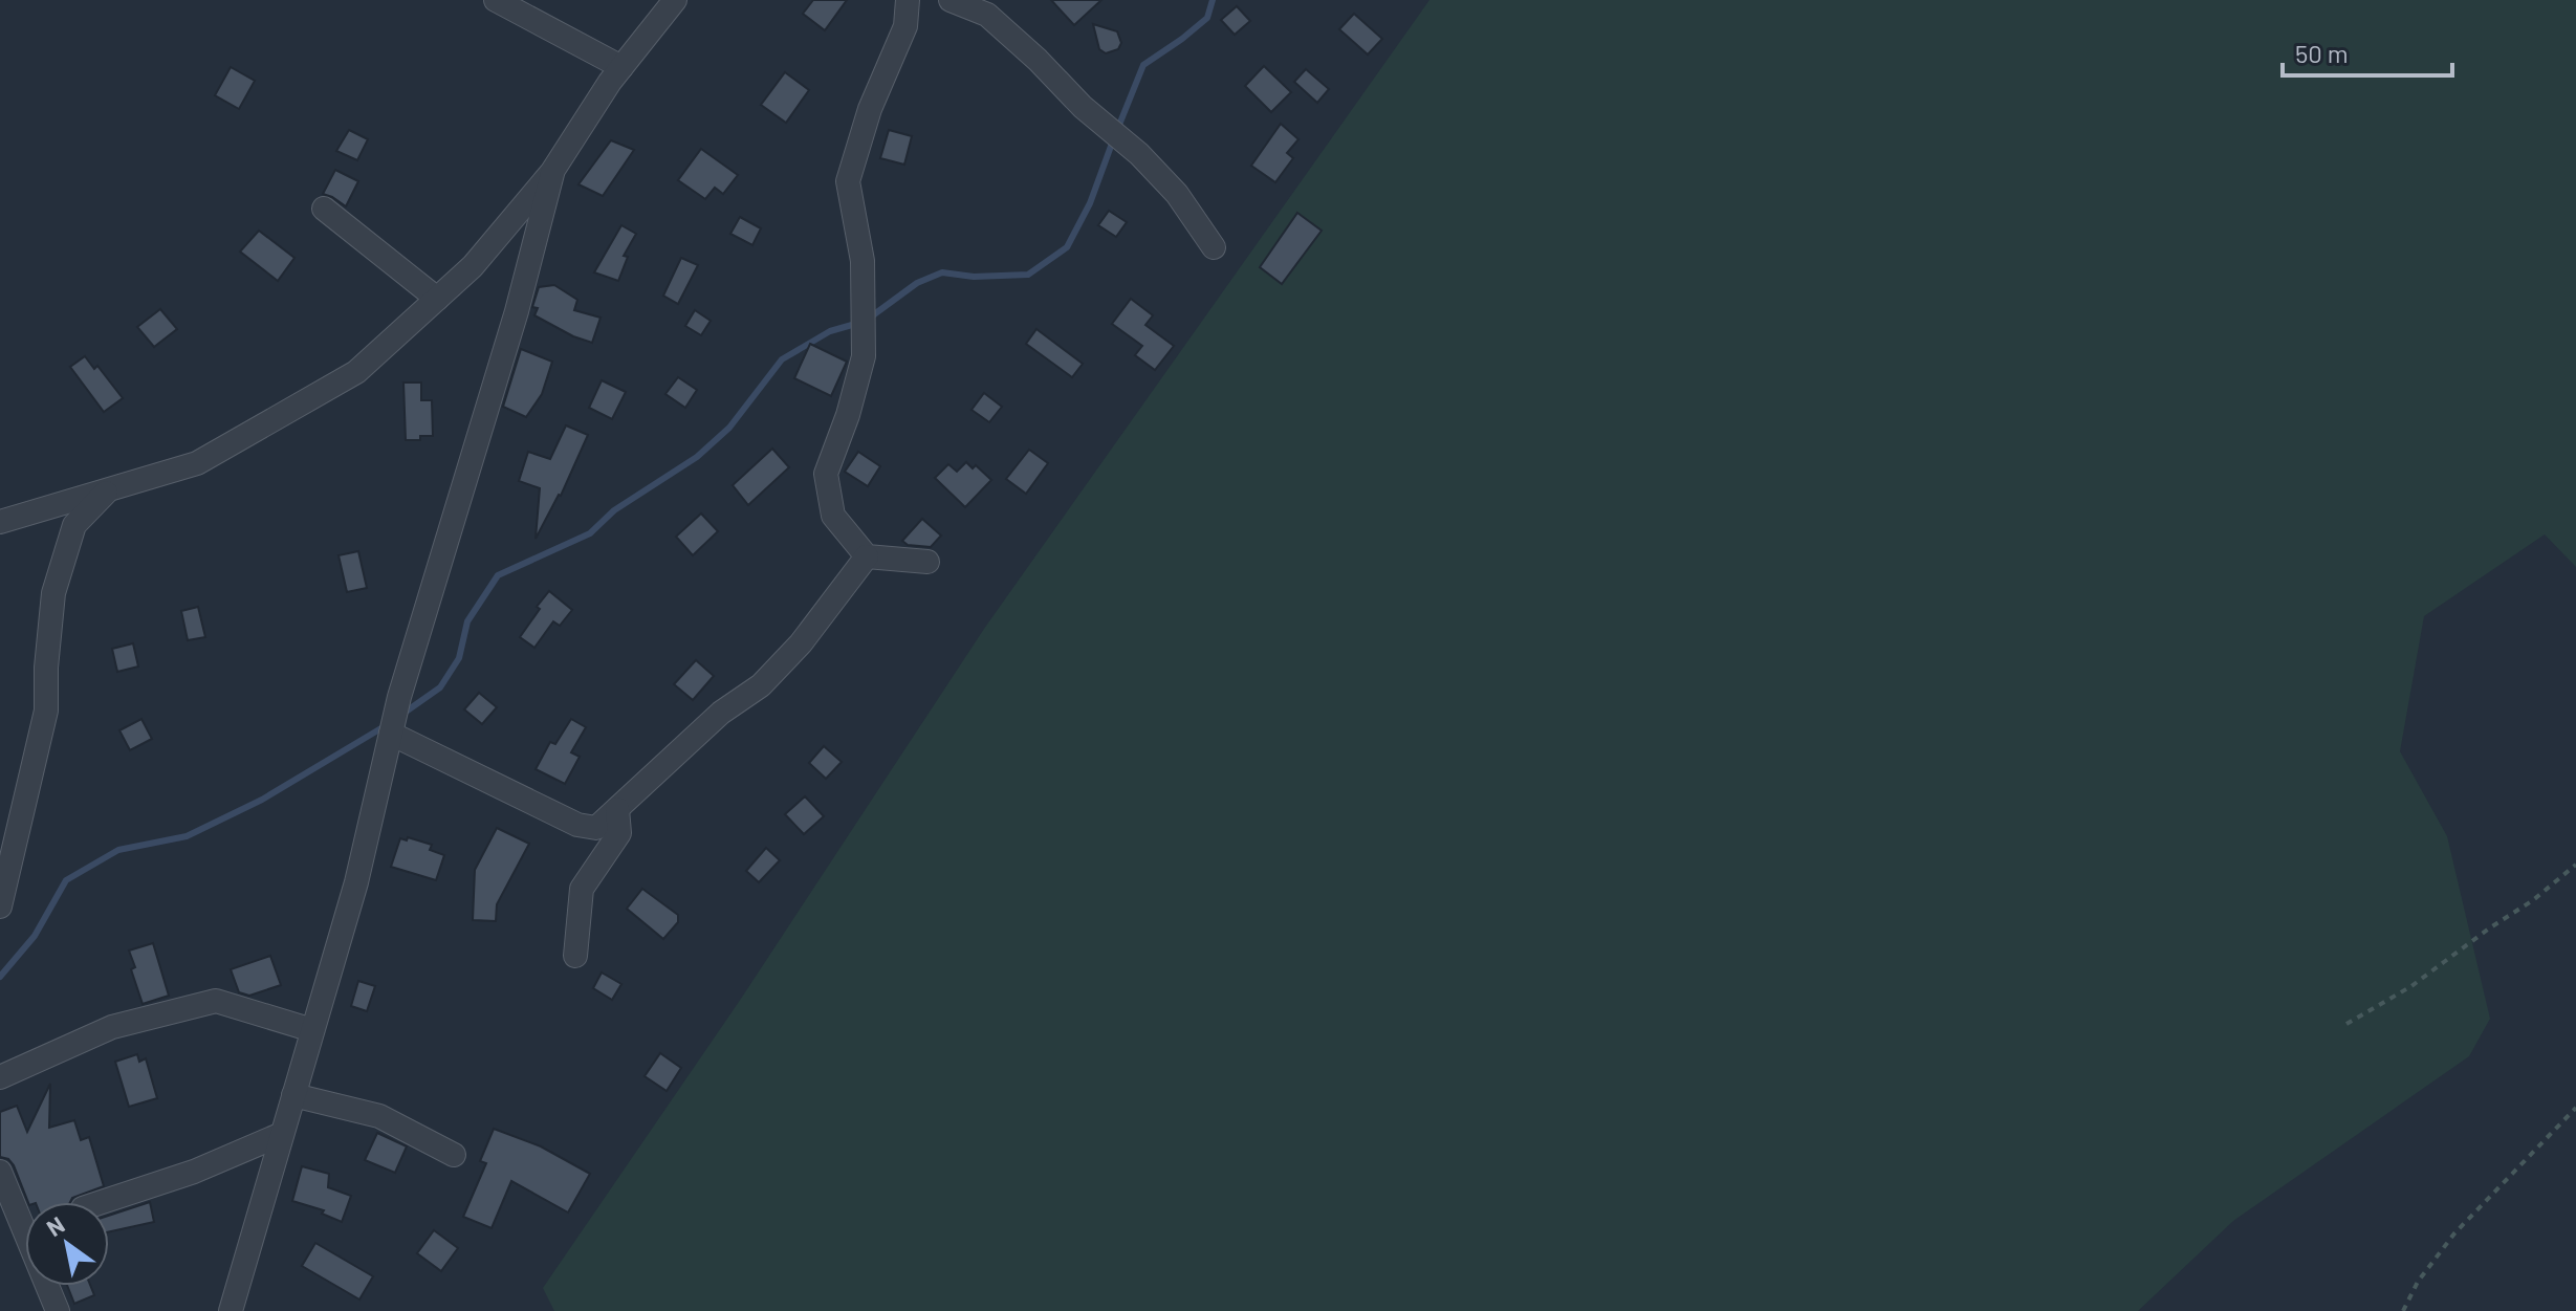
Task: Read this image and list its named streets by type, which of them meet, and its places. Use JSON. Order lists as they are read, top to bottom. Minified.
{"scale_bar":"50 m","north":"top left"}
